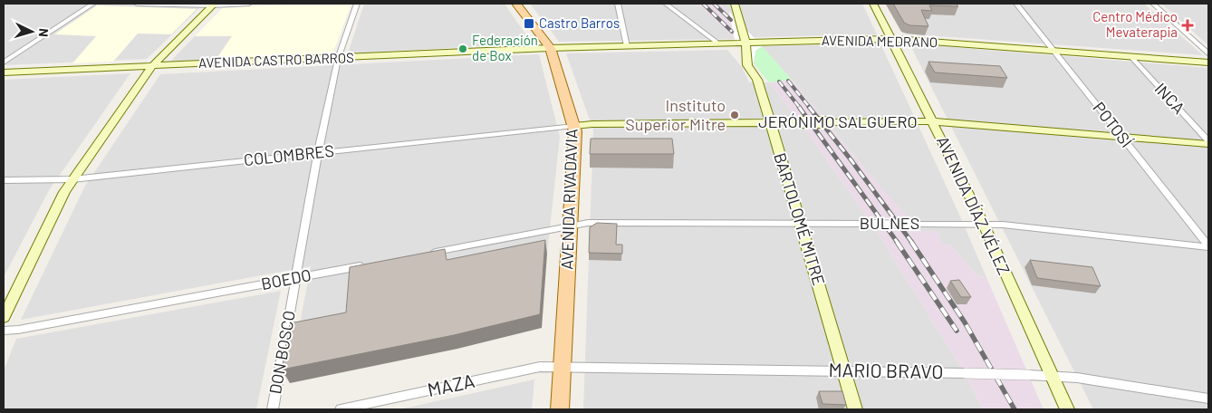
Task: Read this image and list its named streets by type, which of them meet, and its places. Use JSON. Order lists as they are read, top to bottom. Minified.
{"streets":{"main road":["AVENIDA MEDRANO","AVENIDA CASTRO BARROS","JERÓNIMO SALGUERO","AVENIDA RIVADAVIA","AVENIDA DÍAZ VÉLEZ","BARTOLOMÉ MITRE"],"street":["INCA","POTOSÍ","COLOMBRES","BULNES","BOEDO","DON BOSCO","MARIO BRAVO","MAZA"]},"crossings":[["AVENIDA MEDRANO","AVENIDA CASTRO BARROS"],["AVENIDA MEDRANO","INCA"],["AVENIDA MEDRANO","POTOSÍ"],["AVENIDA MEDRANO","AVENIDA RIVADAVIA"],["AVENIDA MEDRANO","AVENIDA DÍAZ VÉLEZ"],["AVENIDA MEDRANO","BARTOLOMÉ MITRE"],["AVENIDA CASTRO BARROS","AVENIDA RIVADAVIA"],["AVENIDA CASTRO BARROS","DON BOSCO"],["INCA","JERÓNIMO SALGUERO"],["JERÓNIMO SALGUERO","POTOSÍ"],["JERÓNIMO SALGUERO","COLOMBRES"],["JERÓNIMO SALGUERO","AVENIDA RIVADAVIA"],["JERÓNIMO SALGUERO","AVENIDA DÍAZ VÉLEZ"],["JERÓNIMO SALGUERO","BARTOLOMÉ MITRE"],["POTOSÍ","BULNES"],["COLOMBRES","AVENIDA RIVADAVIA"],["COLOMBRES","DON BOSCO"],["AVENIDA RIVADAVIA","BULNES"],["AVENIDA RIVADAVIA","MARIO BRAVO"],["AVENIDA RIVADAVIA","MAZA"],["AVENIDA DÍAZ VÉLEZ","BULNES"],["AVENIDA DÍAZ VÉLEZ","MARIO BRAVO"],["BARTOLOMÉ MITRE","BULNES"],["BARTOLOMÉ MITRE","MARIO BRAVO"],["BOEDO","DON BOSCO"],["MARIO BRAVO","MAZA"]],"places":{"transit":["Castro Barros"],"health":["Centro Médico Mevaterapia"],"other":["Federación de Box","Instituto Superior Mitre"]},"north":"right"}
